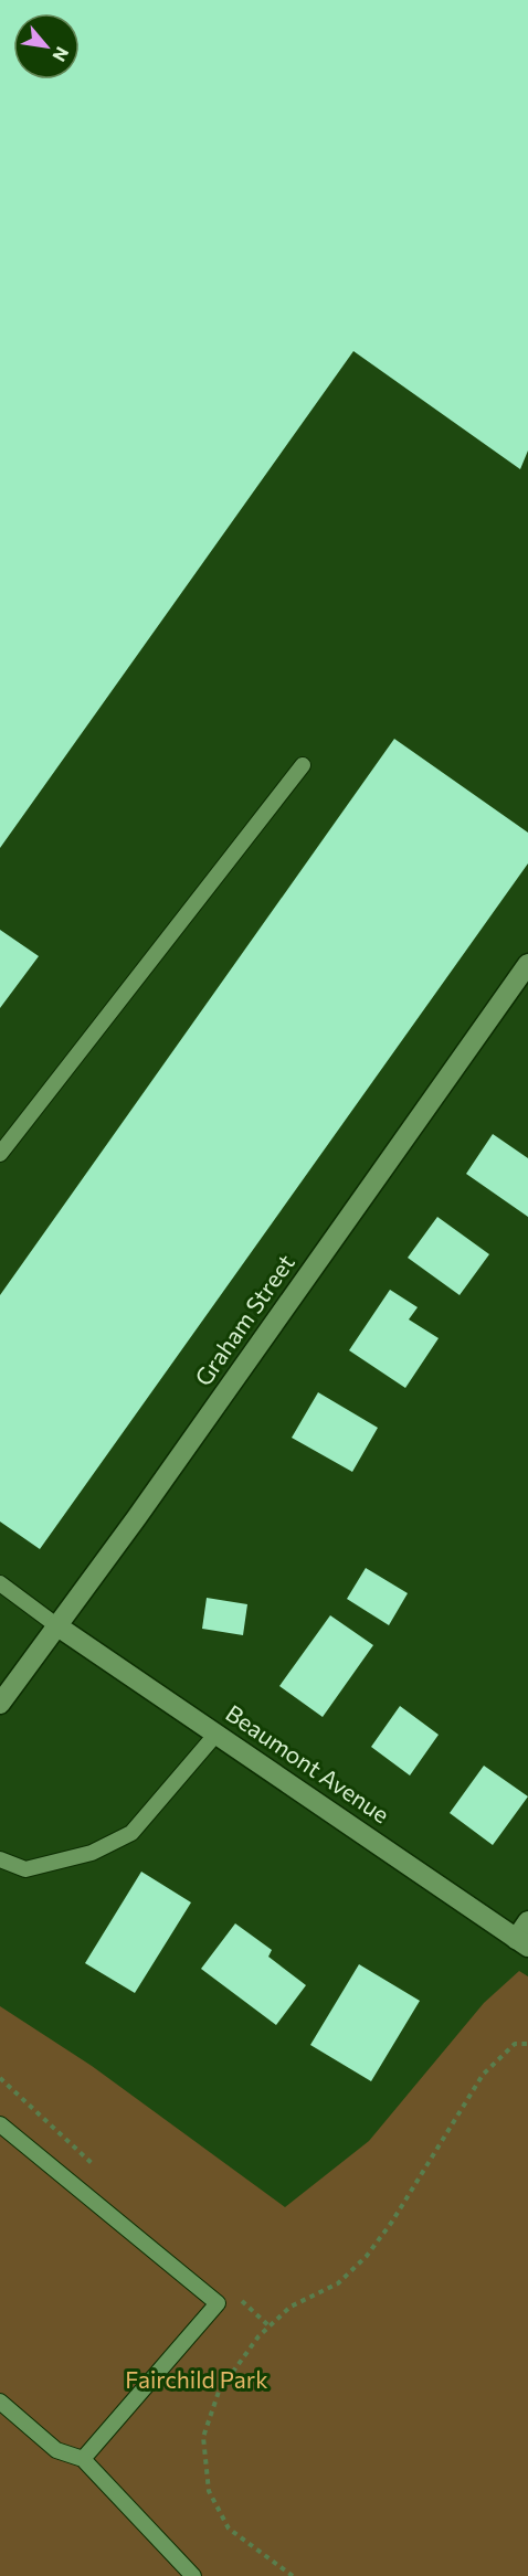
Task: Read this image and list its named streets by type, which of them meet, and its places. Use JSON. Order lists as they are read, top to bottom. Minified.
{"streets":{"street":["Graham Street","Beaumont Avenue"]},"crossings":[["Graham Street","Beaumont Avenue"]],"parks":["Fairchild Park"],"north":"bottom right"}
